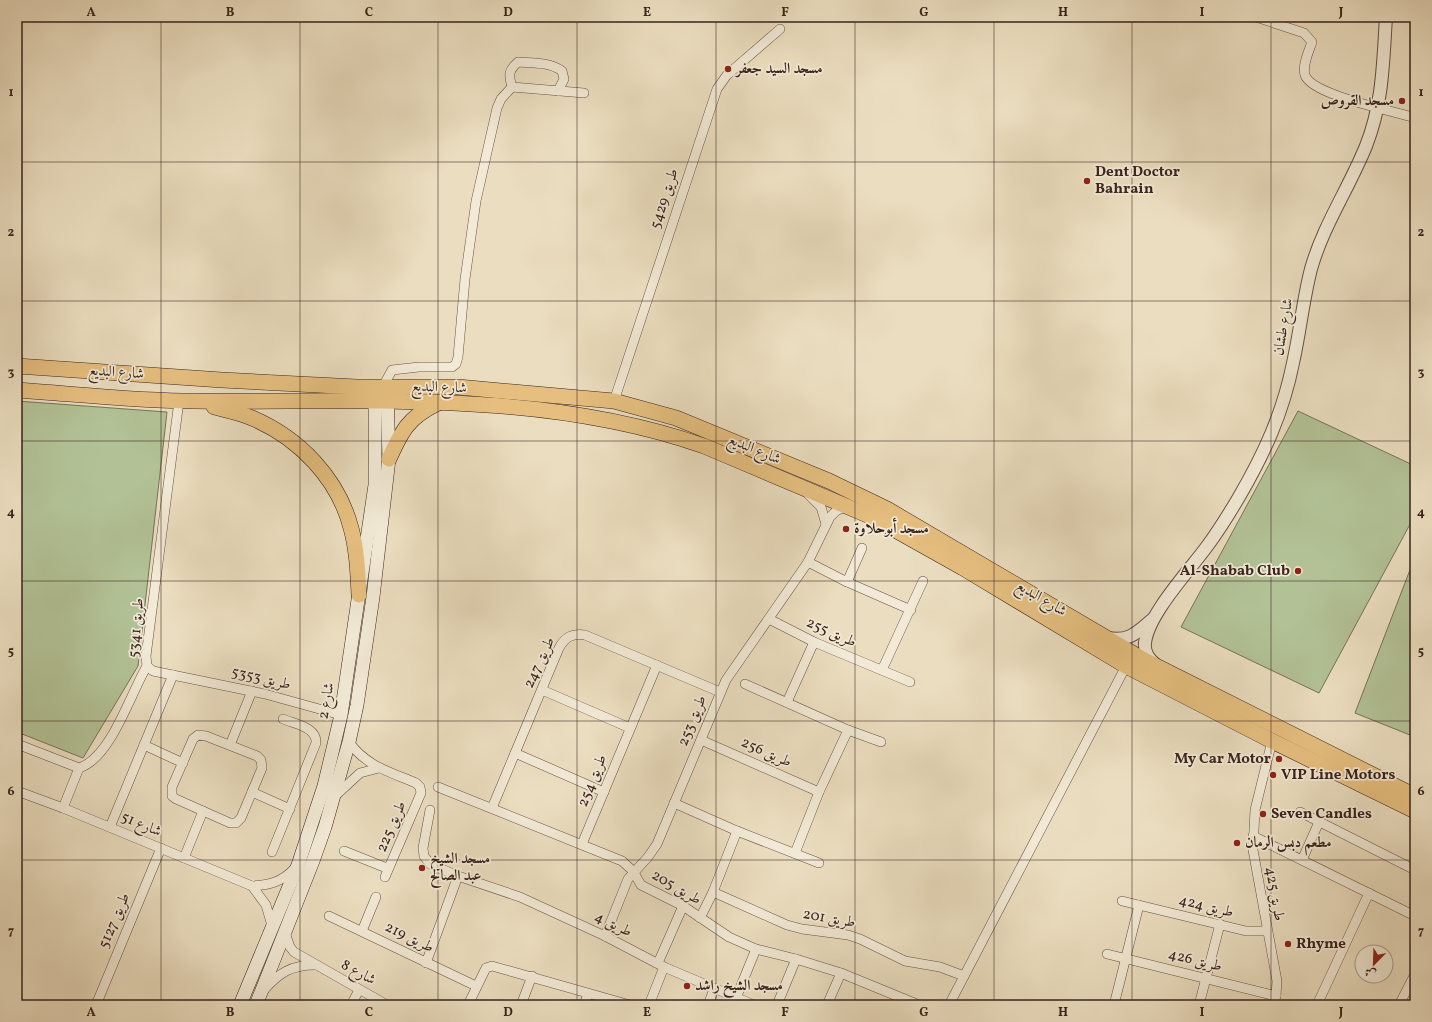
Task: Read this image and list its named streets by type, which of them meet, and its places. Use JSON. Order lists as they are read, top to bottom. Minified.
{"streets":{"main road":["شارع البديع","شارع 2"],"street":["طريق 5429","شارع طشان","طريق 5341","طريق 255","طريق 247","طريق 5353","طريق 253","طريق 256","طريق 254","شارع 51","طريق 225","طريق 205","طريق 425","طريق 424","طريق 201","طريق 5127","طريق 4","طريق 219","طريق 426","شارع 8"]},"crossings":[["طريق 5429","شارع البديع"],["شارع البديع","طريق 5341"],["شارع البديع","شارع 2"],["شارع البديع","طريق 253"],["شارع البديع","طريق 425"],["طريق 5341","طريق 5353"],["طريق 255","طريق 253"],["طريق 247","طريق 253"],["طريق 247","طريق 254"],["طريق 247","طريق 205"],["طريق 5353","شارع 2"],["شارع 2","شارع 51"],["شارع 2","شارع 8"],["طريق 253","طريق 256"],["طريق 253","طريق 205"],["طريق 253","طريق 4"],["طريق 254","طريق 205"],["شارع 51","طريق 5127"],["طريق 425","طريق 424"],["طريق 425","طريق 426"]],"places":["مسجد السيد جعفر","مسجد القروص","Dent Doctor Bahrain","مسجد أبوحلاوة","Al-Shabab Club","My Car Motor","VIP Line Motors","Seven Candles","مطعم دبس الرمان","مسجد الشيخ عبد الصالح","Rhyme","مسجد الشيخ راشد"],"north":"bottom left","grid":{"columns":["A","B","C","D","E","F","G","H","I","J"],"rows":["1","2","3","4","5","6","7"]}}
